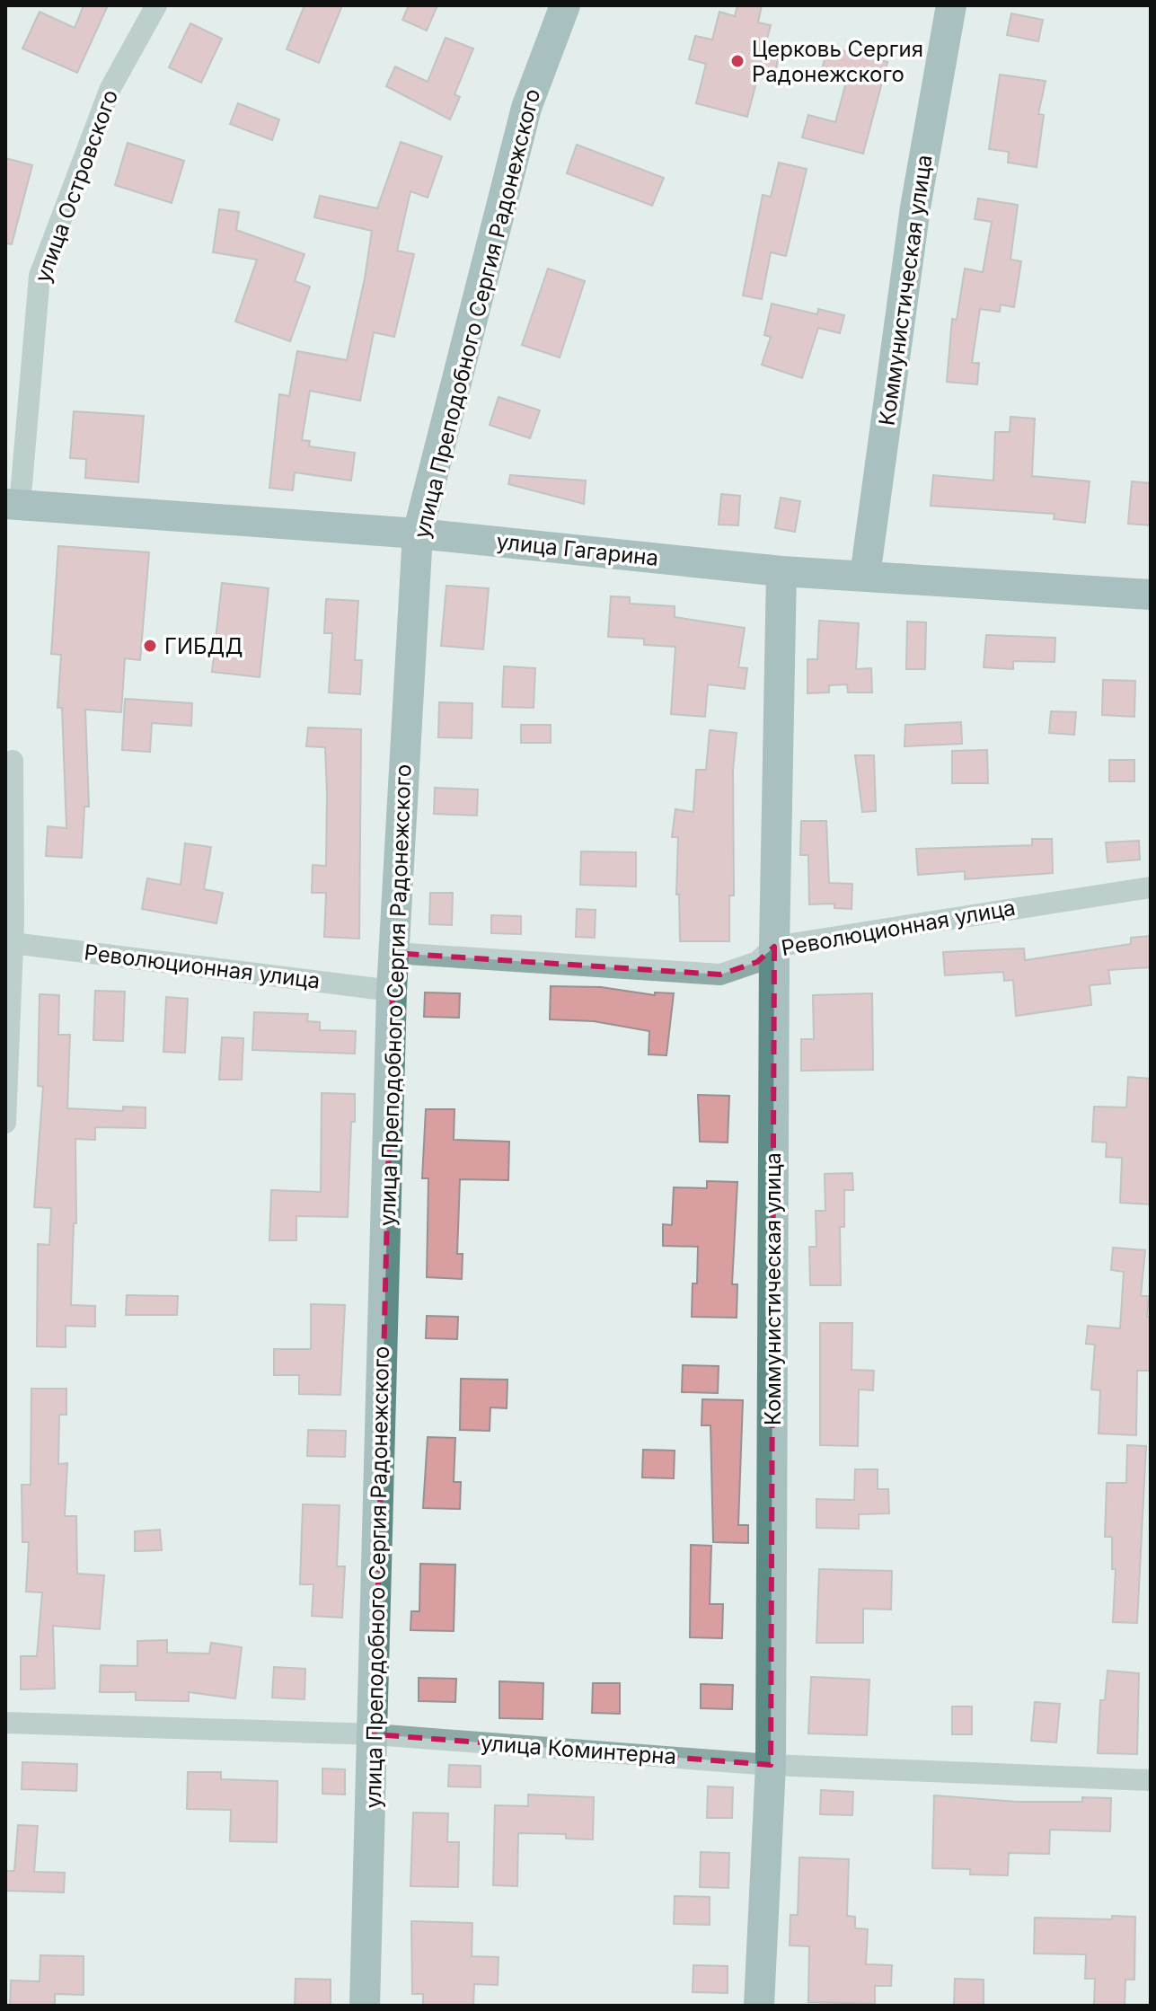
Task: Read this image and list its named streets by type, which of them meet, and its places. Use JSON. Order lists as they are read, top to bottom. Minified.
{"streets":{"street":["улица Островского","Коммунистическая улица","улица Преподобного Сергия Радонежского","улица Гагарина","Революционная улица","улица Коминтерна"]},"crossings":[["улица Островского","улица Гагарина"],["Коммунистическая улица","улица Гагарина"],["Коммунистическая улица","Революционная улица"],["Коммунистическая улица","улица Коминтерна"],["улица Преподобного Сергия Радонежского","улица Гагарина"],["улица Преподобного Сергия Радонежского","Революционная улица"],["улица Преподобного Сергия Радонежского","улица Коминтерна"]],"places":["Церковь Сергия Радонежского","ГИБДД"]}
